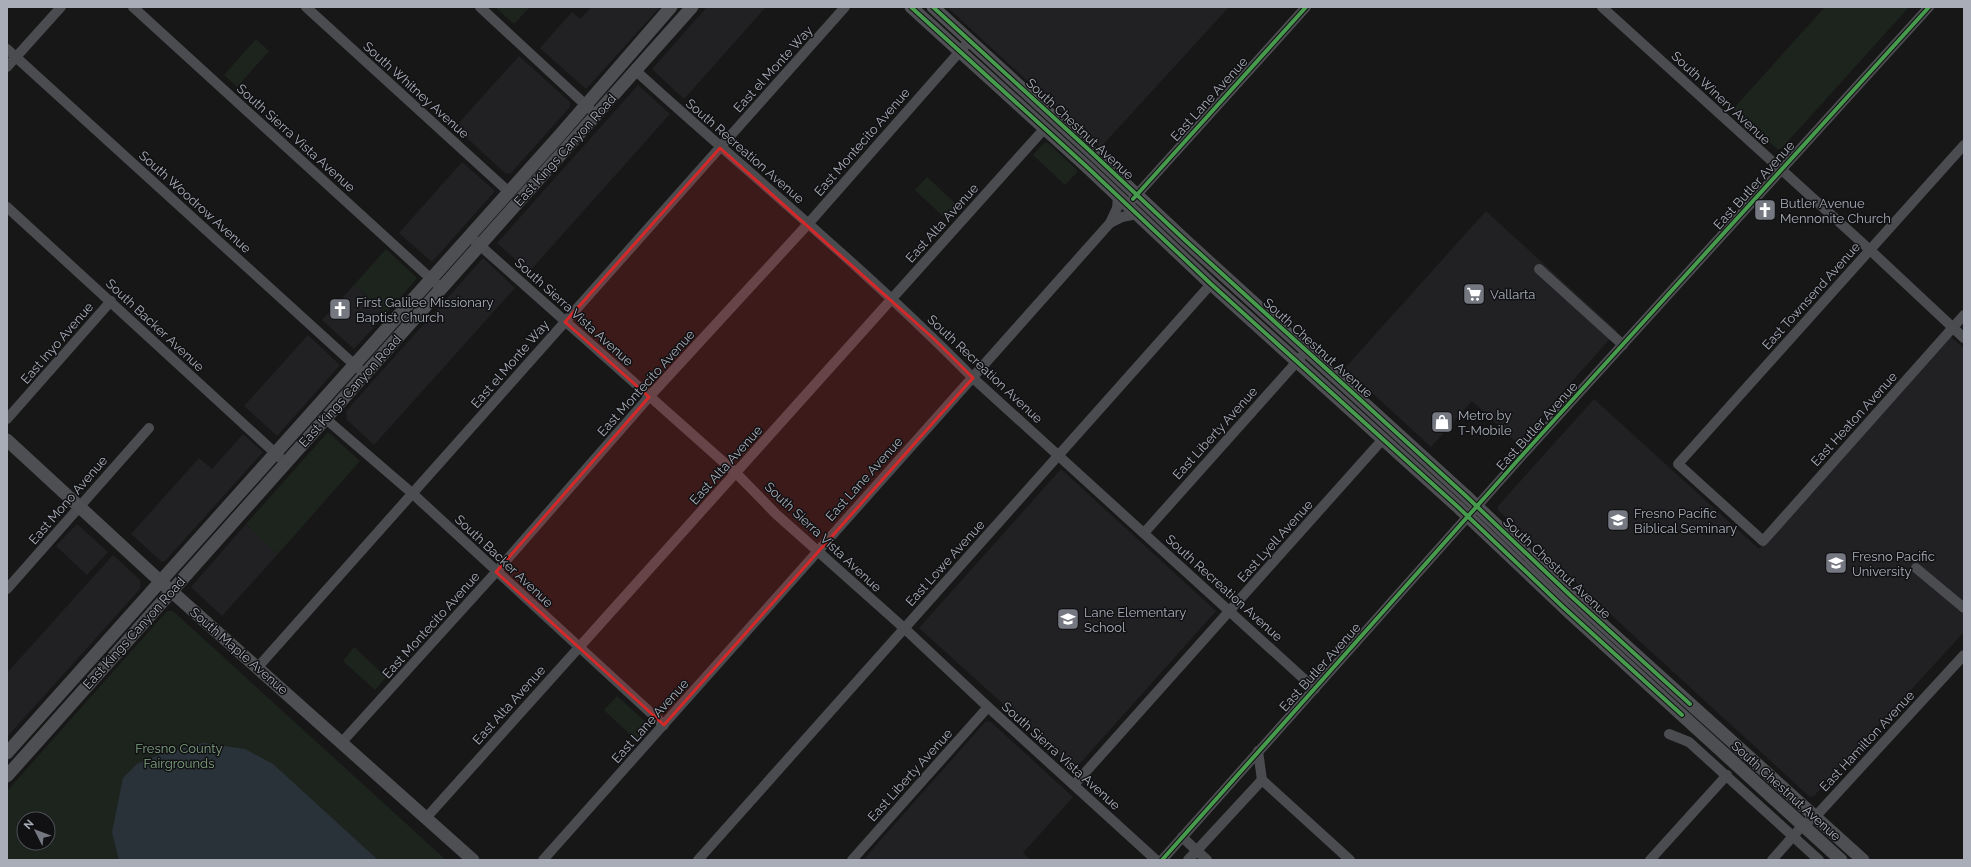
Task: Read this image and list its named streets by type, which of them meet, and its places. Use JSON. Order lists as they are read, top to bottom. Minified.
{"streets":{"main road":["South Chestnut Avenue","East Kings Canyon Road","South Maple Avenue"],"street":["East el Monte Way","South Whitney Avenue","South Winery Avenue","East Lane Avenue","South Sierra Vista Avenue","East Montecito Avenue","South Recreation Avenue","East Butler Avenue","South Woodrow Avenue","East Alta Avenue","East Townsend Avenue","South Backer Avenue","East Inyo Avenue","East Heaton Avenue","East Liberty Avenue","East Mono Avenue","East Lyell Avenue","East Lowe Avenue","East Hamilton Avenue"]},"crossings":[["East el Monte Way","South Sierra Vista Avenue"],["East el Monte Way","South Recreation Avenue"],["East el Monte Way","South Backer Avenue"],["East el Monte Way","South Maple Avenue"],["South Whitney Avenue","East Kings Canyon Road"],["South Winery Avenue","East Butler Avenue"],["South Winery Avenue","East Townsend Avenue"],["South Winery Avenue","East Heaton Avenue"],["East Lane Avenue","South Chestnut Avenue"],["East Lane Avenue","South Sierra Vista Avenue"],["East Lane Avenue","South Recreation Avenue"],["East Lane Avenue","South Backer Avenue"],["South Chestnut Avenue","East Montecito Avenue"],["South Chestnut Avenue","East Butler Avenue"],["South Chestnut Avenue","East Alta Avenue"],["South Chestnut Avenue","East Liberty Avenue"],["South Chestnut Avenue","East Lyell Avenue"],["South Chestnut Avenue","East Lowe Avenue"],["South Chestnut Avenue","East Hamilton Avenue"],["South Sierra Vista Avenue","East Montecito Avenue"],["South Sierra Vista Avenue","East Kings Canyon Road"],["South Sierra Vista Avenue","East Alta Avenue"],["South Sierra Vista Avenue","East Liberty Avenue"],["South Sierra Vista Avenue","East Lyell Avenue"],["South Sierra Vista Avenue","East Lowe Avenue"],["East Montecito Avenue","South Recreation Avenue"],["East Montecito Avenue","South Backer Avenue"],["East Montecito Avenue","South Maple Avenue"],["East Kings Canyon Road","South Recreation Avenue"],["East Kings Canyon Road","South Woodrow Avenue"],["East Kings Canyon Road","South Backer Avenue"],["East Kings Canyon Road","South Maple Avenue"],["South Recreation Avenue","East Butler Avenue"],["South Recreation Avenue","East Alta Avenue"],["South Recreation Avenue","East Liberty Avenue"],["South Recreation Avenue","East Lyell Avenue"],["South Recreation Avenue","East Lowe Avenue"],["East Alta Avenue","South Backer Avenue"],["East Alta Avenue","South Maple Avenue"],["East Townsend Avenue","East Heaton Avenue"],["South Backer Avenue","East Inyo Avenue"],["East Mono Avenue","South Maple Avenue"]],"parks":["Fresno County Fairgrounds"],"places":{"church":["Butler Avenue Mennonite Church","First Galilee Missionary Baptist Church"],"supermarket":["Vallarta"],"shop":["Metro by T-Mobile"],"school or university":["Fresno Pacific Biblical Seminary","Fresno Pacific University","Lane Elementary School"]},"north":"top left"}
